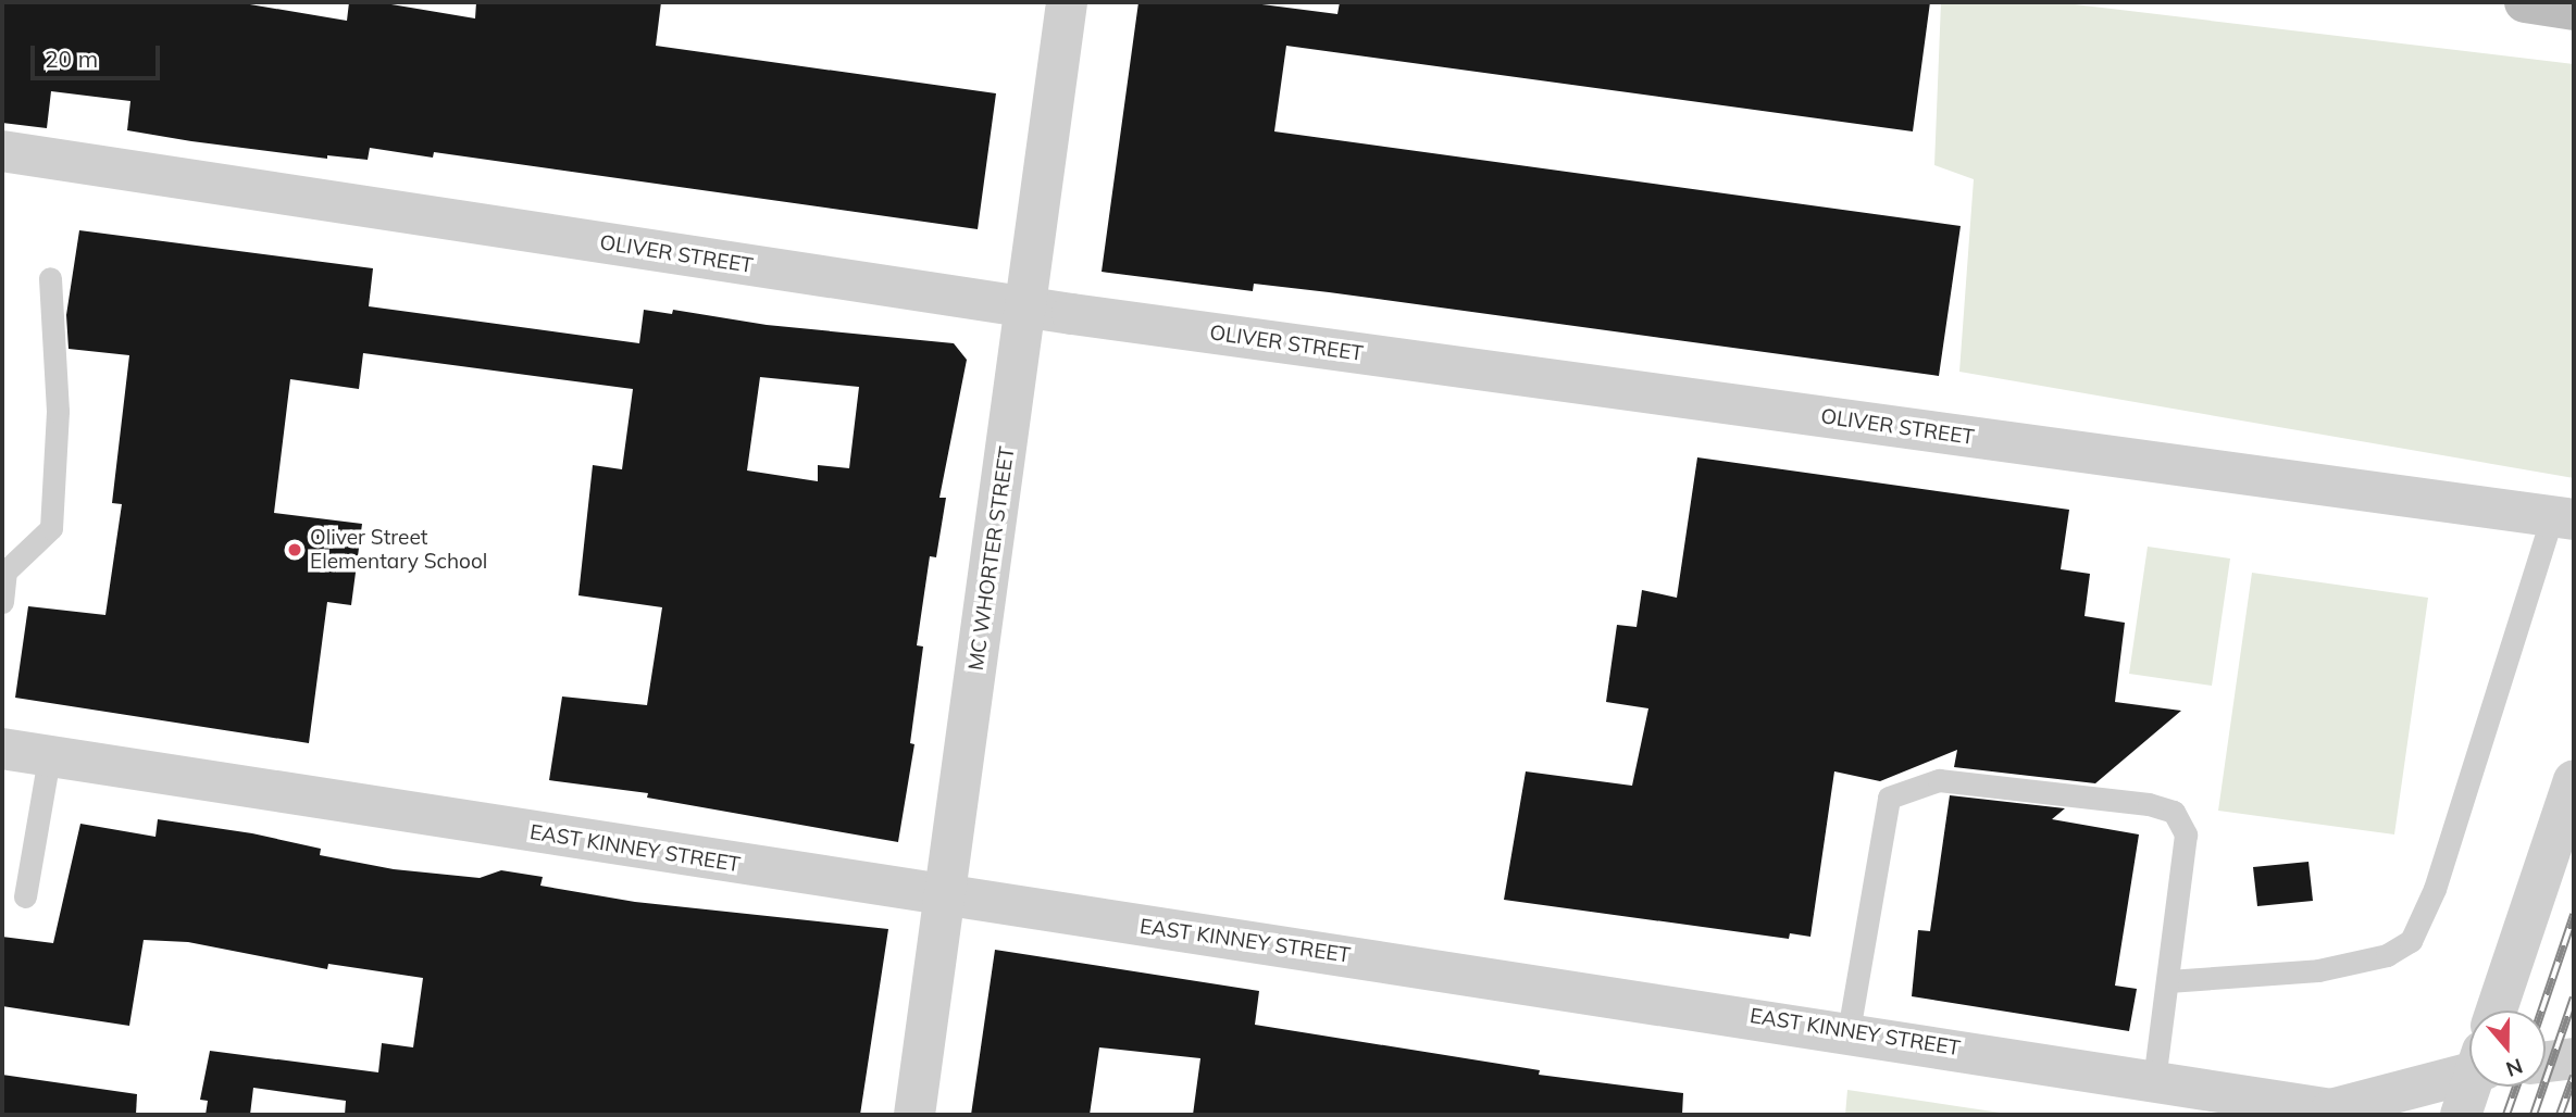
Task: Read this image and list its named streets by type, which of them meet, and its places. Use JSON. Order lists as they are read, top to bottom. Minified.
{"streets":{"street":["OLIVER STREET","MC WHORTER STREET","EAST KINNEY STREET"]},"crossings":[["OLIVER STREET","MC WHORTER STREET"],["MC WHORTER STREET","EAST KINNEY STREET"]],"places":["Oliver Street Elementary School"],"scale_bar":"20 m","north":"bottom"}
